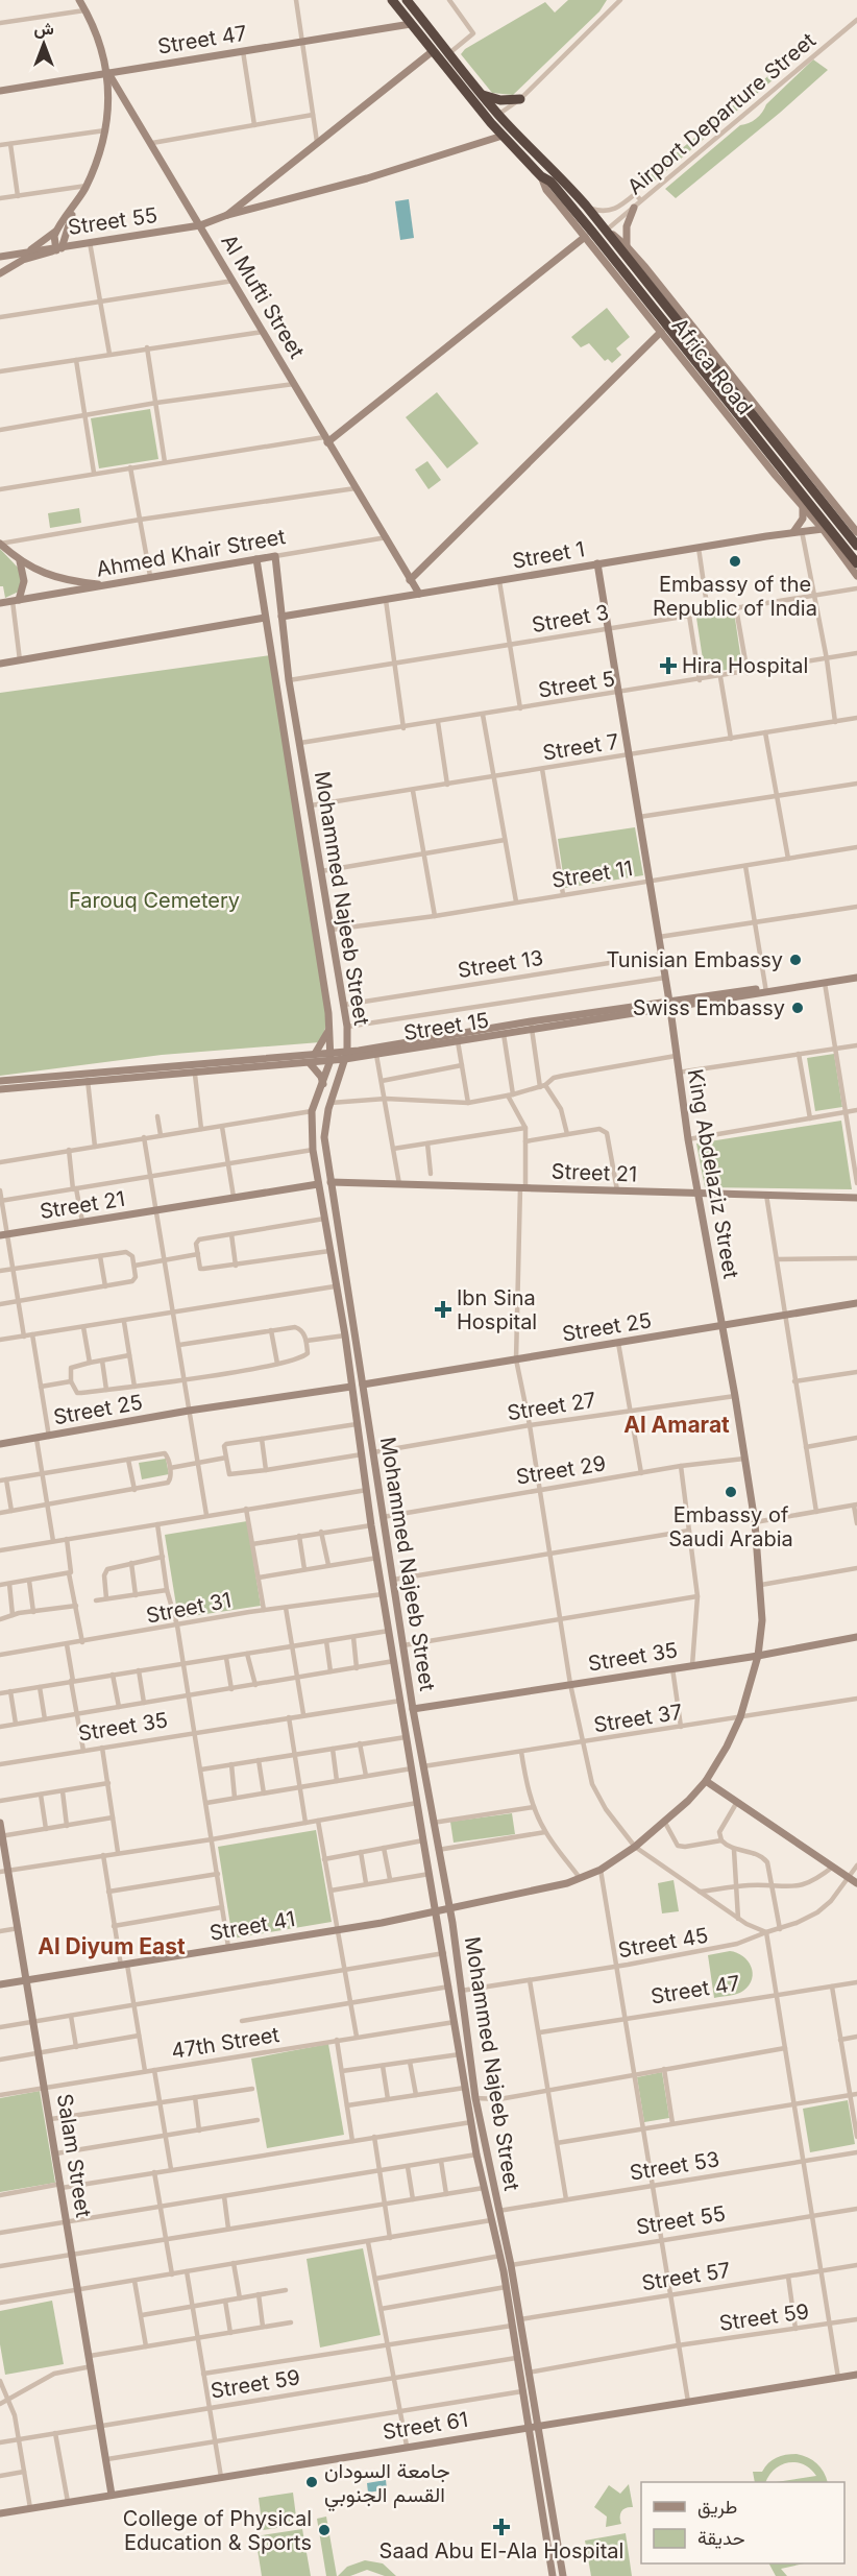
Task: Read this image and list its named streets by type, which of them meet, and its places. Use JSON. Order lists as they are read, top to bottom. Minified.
{"streets":{"highway":["Africa Road"],"street":["Street 47","Airport Departure Street","Street 55","Al Mufti Street","Ahmed Khair Street","Street 1","Street 3","Street 5","Street 7","Street 11","Mohammed Najeeb Street","Street 13","Street 15","Street 21","King Abdelaziz Street","Street 25","Street 27","Street 29","Street 31","Street 35","Street 37","Street 41","Street 45","47th Street","Salam Street","Street 53","Street 57","Street 59","Street 61"]},"crossings":[["Street 47","Al Mufti Street"],["Street 47","Africa Road"],["Airport Departure Street","Africa Road"],["Street 55","Al Mufti Street"],["Street 55","Mohammed Najeeb Street"],["Al Mufti Street","Ahmed Khair Street"],["Al Mufti Street","Street 1"],["Africa Road","Street 1"],["Ahmed Khair Street","Mohammed Najeeb Street"],["Street 1","Mohammed Najeeb Street"],["Street 1","King Abdelaziz Street"],["Street 3","Mohammed Najeeb Street"],["Street 3","King Abdelaziz Street"],["Street 5","Mohammed Najeeb Street"],["Street 5","King Abdelaziz Street"],["Street 7","Mohammed Najeeb Street"],["Street 7","King Abdelaziz Street"],["Street 11","Mohammed Najeeb Street"],["Street 11","King Abdelaziz Street"],["Mohammed Najeeb Street","Street 13"],["Mohammed Najeeb Street","Street 15"],["Mohammed Najeeb Street","Street 21"],["Mohammed Najeeb Street","King Abdelaziz Street"],["Mohammed Najeeb Street","Street 25"],["Mohammed Najeeb Street","Street 27"],["Mohammed Najeeb Street","Street 29"],["Mohammed Najeeb Street","Street 31"],["Mohammed Najeeb Street","Street 35"],["Mohammed Najeeb Street","Street 37"],["Mohammed Najeeb Street","Street 41"],["Mohammed Najeeb Street","Street 45"],["Mohammed Najeeb Street","47th Street"],["Mohammed Najeeb Street","Street 53"],["Mohammed Najeeb Street","Street 57"],["Mohammed Najeeb Street","Street 59"],["Mohammed Najeeb Street","Street 61"],["Street 13","King Abdelaziz Street"],["Street 15","King Abdelaziz Street"],["Street 21","King Abdelaziz Street"],["King Abdelaziz Street","Street 25"],["King Abdelaziz Street","Street 27"],["King Abdelaziz Street","Street 29"],["King Abdelaziz Street","Street 35"],["King Abdelaziz Street","Street 37"],["King Abdelaziz Street","Street 41"],["Street 41","Salam Street"],["47th Street","Salam Street"],["Salam Street","Street 59"],["Salam Street","Street 61"]],"districts":["Al Amarat","Al Diyum East"],"parks":["Farouq Cemetery"],"places":{"other":["Embassy of the Republic of India","Tunisian Embassy","Swiss Embassy","Embassy of Saudi Arabia","جامعة السودان القسم الجنوبي","College of Physical Education & Sports"],"health":["Hira Hospital","Ibn Sina Hospital","Saad Abu El-Ala Hospital"]},"legend":["طريق","حديقة"],"north":"top"}
